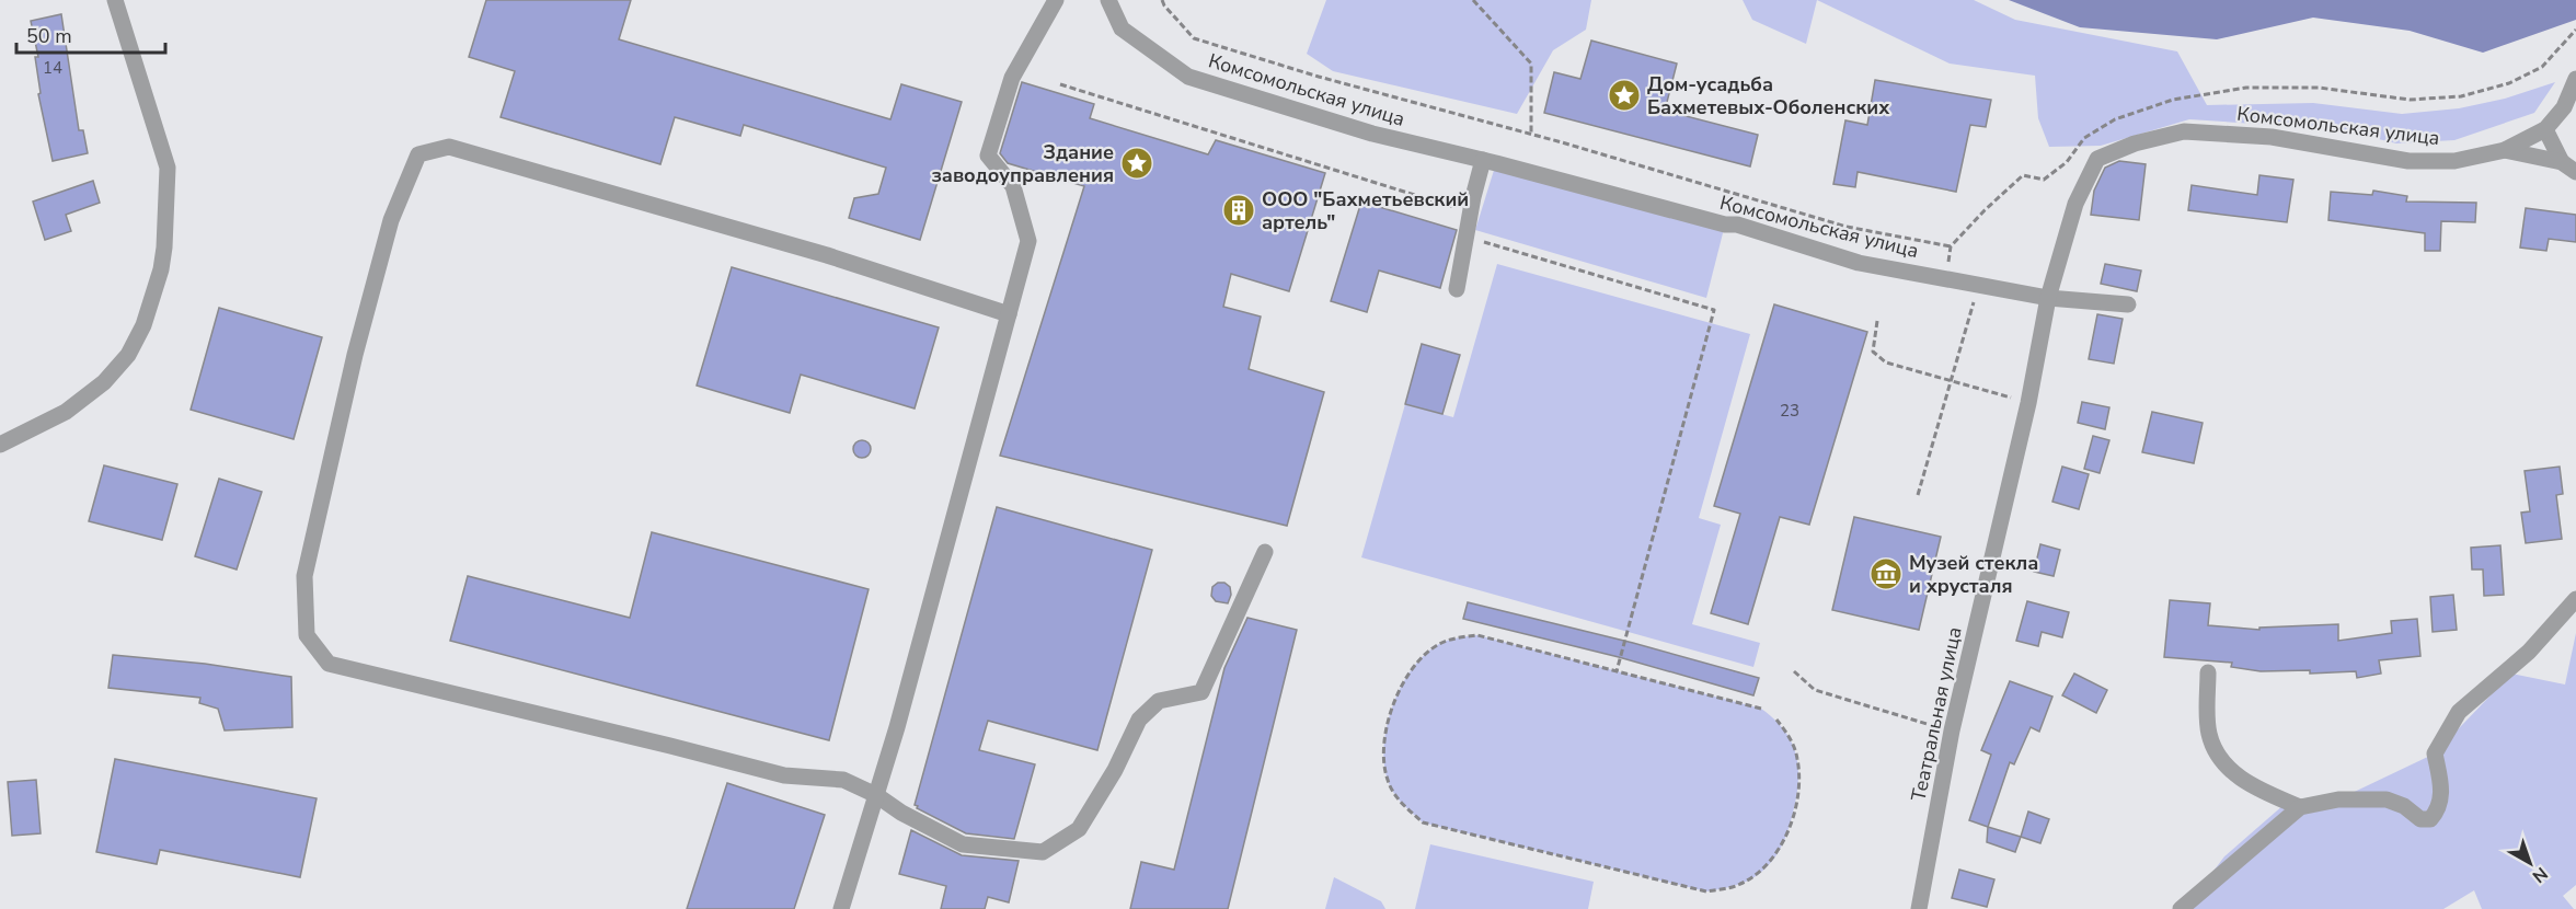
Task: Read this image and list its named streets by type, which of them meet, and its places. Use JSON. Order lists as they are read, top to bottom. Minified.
{"streets":{"street":["Комсомольская улица","Театральная улица"]},"crossings":[["Комсомольская улица","Театральная улица"]],"places":{"place":["Дом-усадьба Бахметевых-Оболенских","Здание заводоуправления"],"building":["ООО \"Бахметьевский артель\""],"museum":["Музей стекла и хрусталя"]},"house_numbers":["14","23"],"scale_bar":"50 m","north":"bottom right"}
